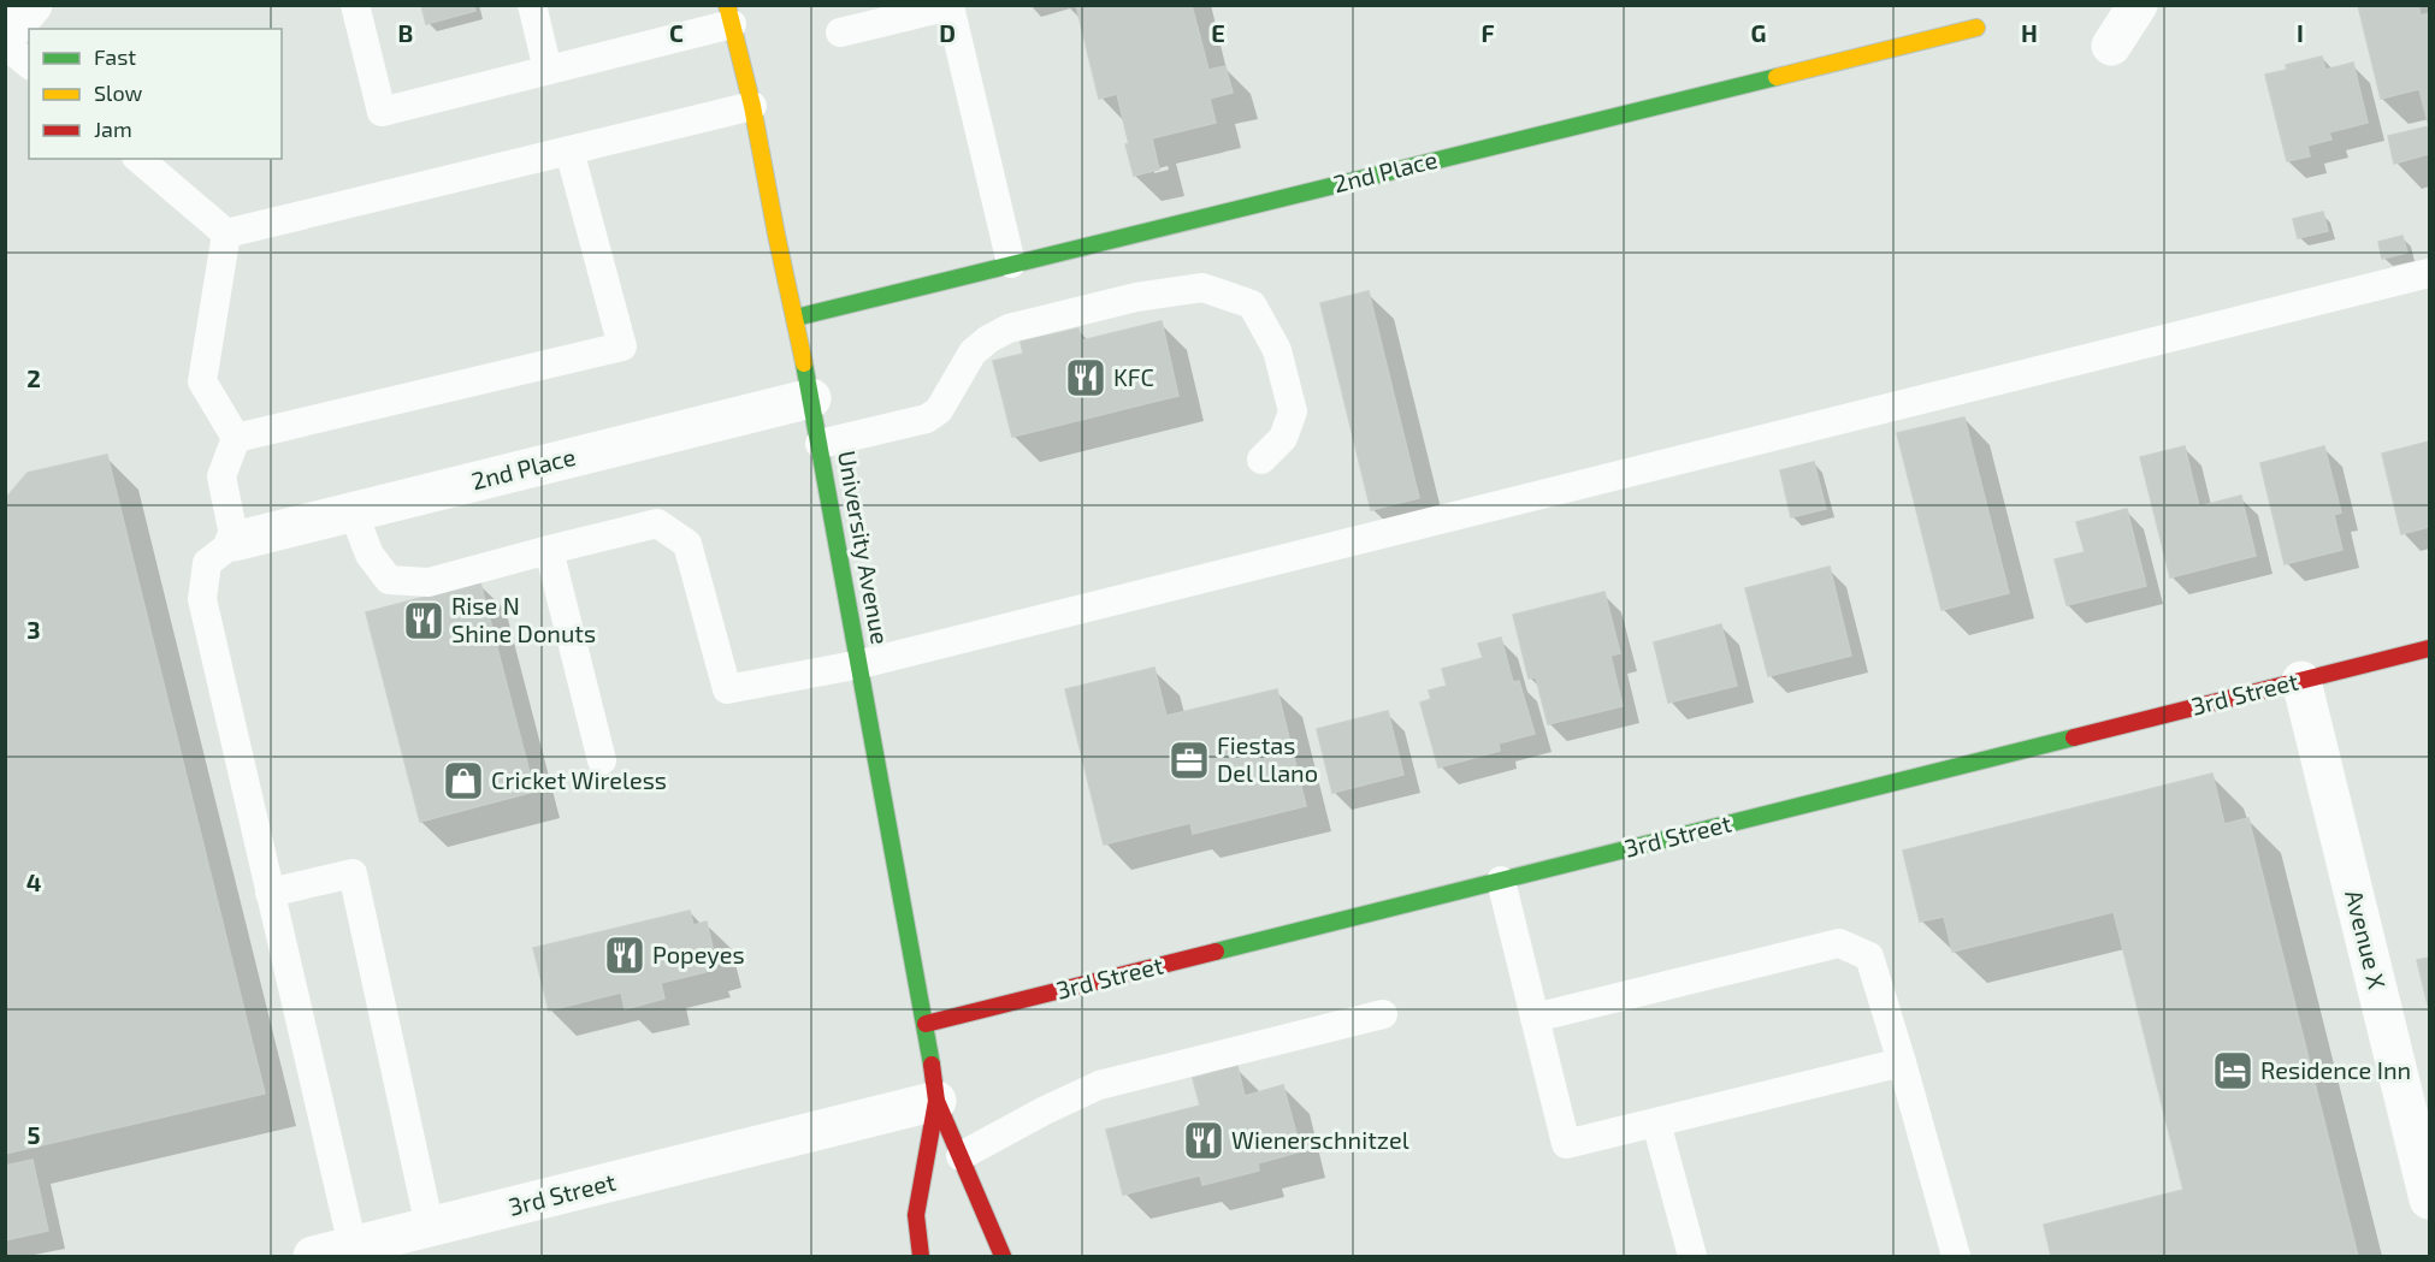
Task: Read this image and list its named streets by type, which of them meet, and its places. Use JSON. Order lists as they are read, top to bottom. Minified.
{"streets":{"street":["2nd Place","University Avenue","3rd Street","Avenue X"]},"crossings":[["2nd Place","University Avenue"],["University Avenue","3rd Street"],["3rd Street","Avenue X"]],"places":{"restaurant":["KFC","Rise N Shine Donuts","Popeyes","Wienerschnitzel"],"office":["Fiestas Del Llano"],"shop":["Cricket Wireless"],"hotel":["Residence Inn"]},"legend":["Fast","Slow","Jam"],"grid":{"columns":["B","C","D","E","F","G","H","I"],"rows":["2","3","4","5"]}}
